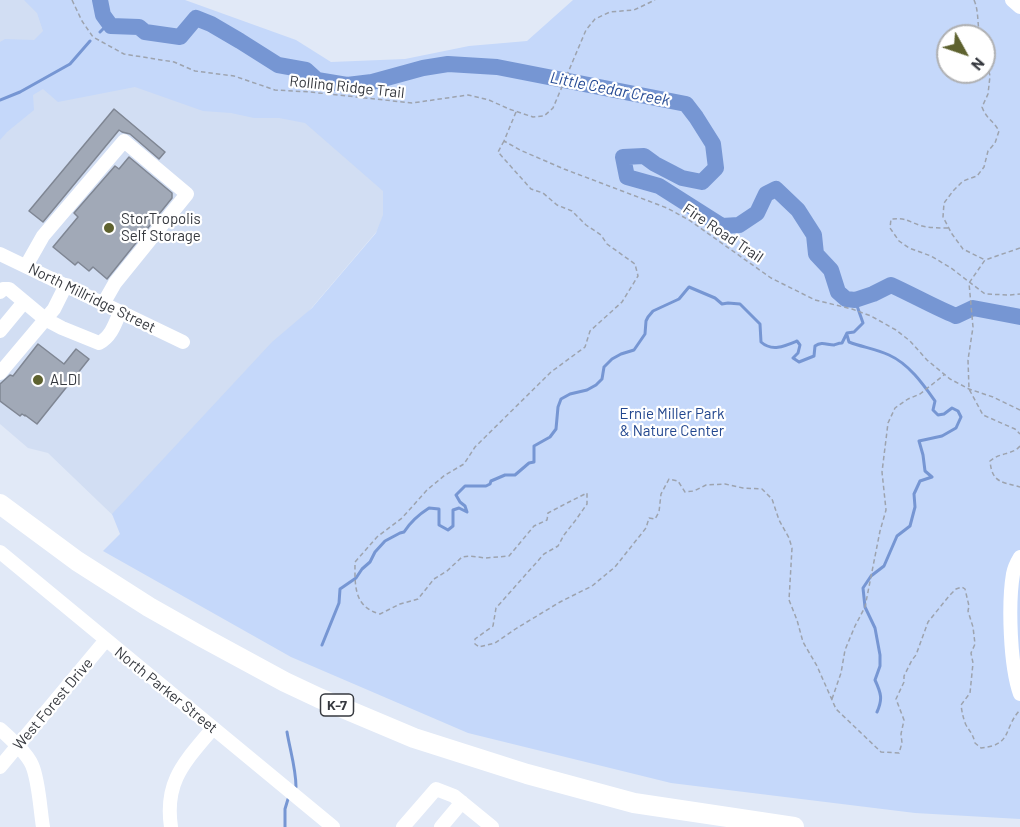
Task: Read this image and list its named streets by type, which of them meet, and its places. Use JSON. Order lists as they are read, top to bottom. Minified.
{"streets":{"highway":["K-7"],"street":["North Millridge Street","North Parker Street","West Forest Drive"],"path":["Rolling Ridge Trail","Fire Road Trail"]},"crossings":[["North Parker Street","West Forest Drive"]],"water":["Little Cedar Creek"],"parks":["Ernie Miller Park & Nature Center"],"places":["StorTropolis Self Storage","ALDI"],"north":"bottom right"}
